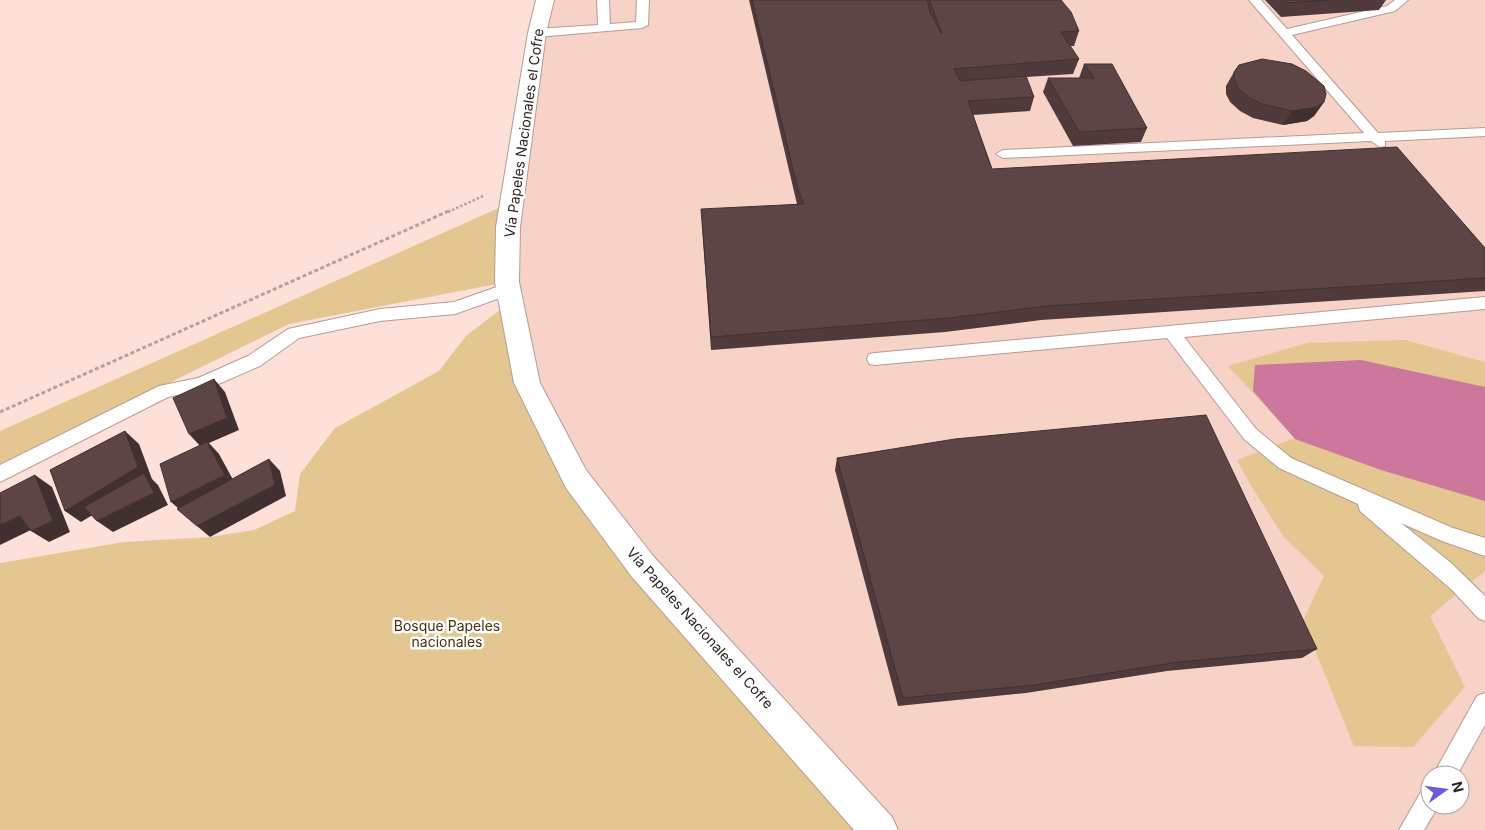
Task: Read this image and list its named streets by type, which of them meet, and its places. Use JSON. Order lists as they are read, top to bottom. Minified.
{"streets":{"street":["Vía Papeles Nacionales el Cofre"]},"parks":["Bosque Papeles nacionales"],"north":"right"}
